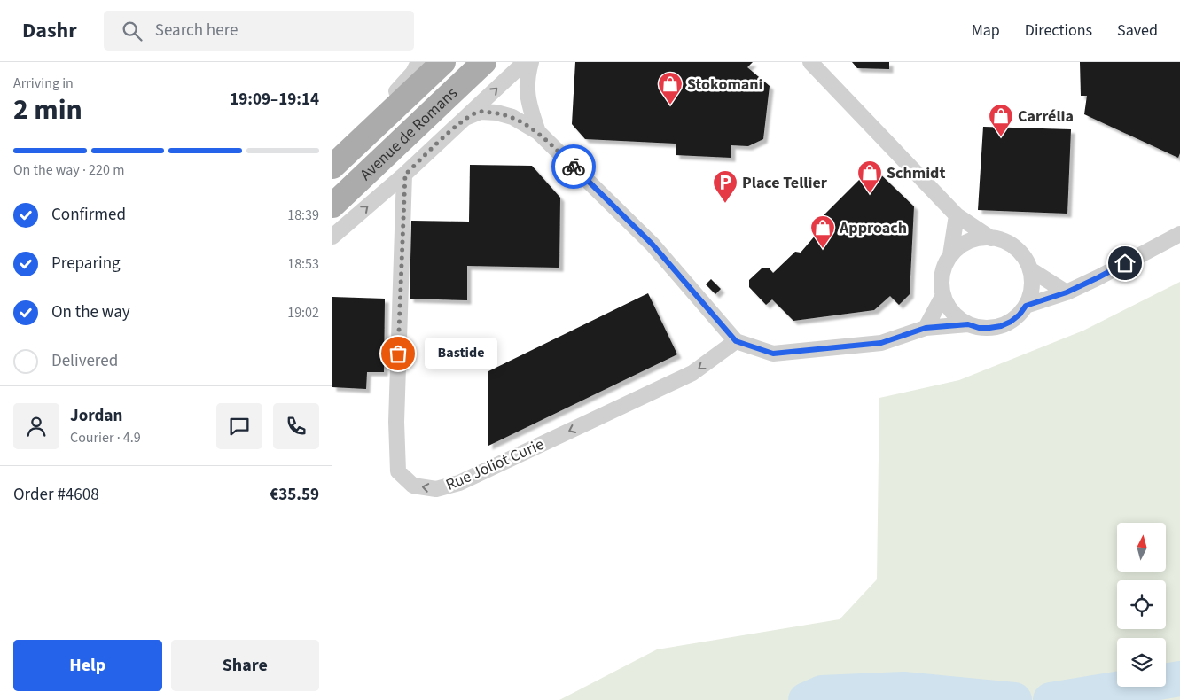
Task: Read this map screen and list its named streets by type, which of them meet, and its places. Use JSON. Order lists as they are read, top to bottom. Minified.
{"streets":{"main road":["Avenue de Romans"],"street":["Rue Joliot Curie"]},"places":{"shop":["Stokomani","Carrélia","Schmidt","Approach"],"parking":["Place Tellier"],"other":["Bastide"]},"north":"top","page":{"header":"Dashr","search":"Search here","nav":["Map","Directions","Saved"],"heading":["2 min","Arriving in","19:09–19:14"],"panel":["Jordan","Courier · 4.9","Order #4608","€35.59"],"bar":"On the way · 220 m","list":[["Confirmed","18:39"],["Preparing","18:53"],["On the way","19:02"],"Delivered"],"bubble":"Bastide","buttons":["Help","Share"]}}
